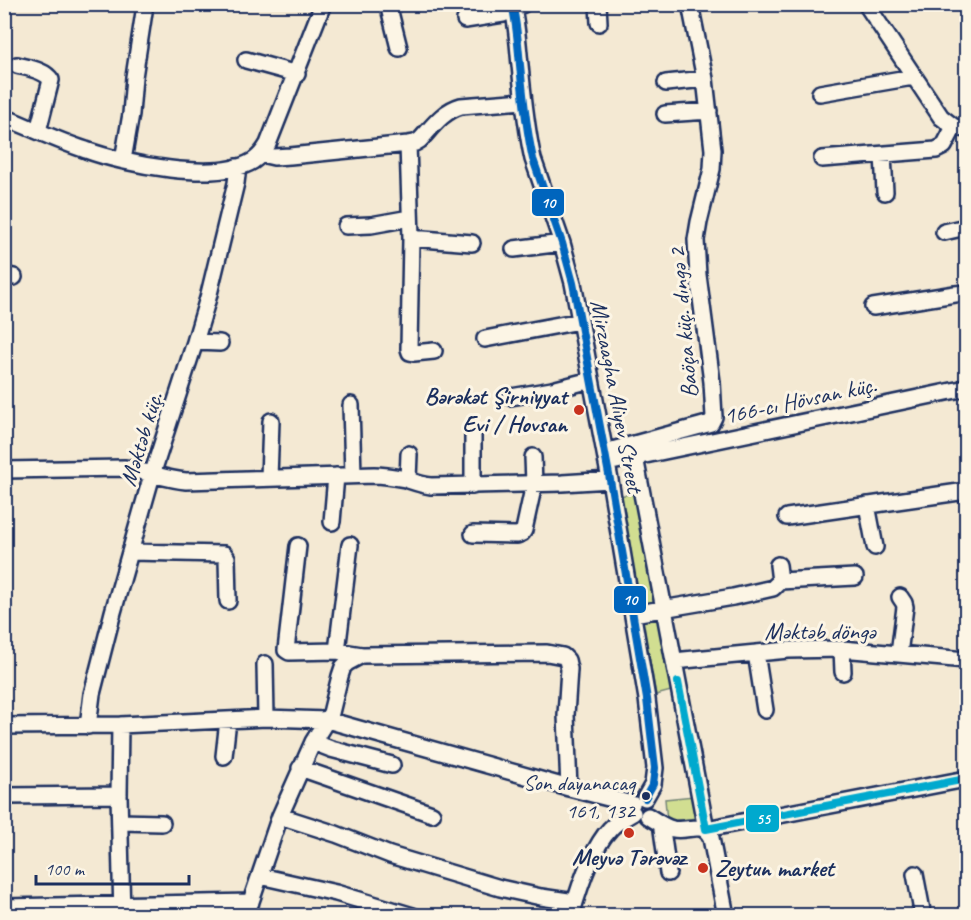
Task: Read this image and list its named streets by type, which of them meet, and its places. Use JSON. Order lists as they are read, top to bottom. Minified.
{"streets":{"street":["Baöça küç. dıngə 2","Mirzaagha Aliyev Street","166-cı Hövsan küç.","Məktəb küç.","Məktəb döngə"]},"crossings":[["Baöça küç. dıngə 2","Mirzaagha Aliyev Street"],["Baöça küç. dıngə 2","166-cı Hövsan küç."],["Mirzaagha Aliyev Street","166-cı Hövsan küç."]],"places":["Bərəkət Şirniyyat Evi / Hovsan","Son dayanacaq 161, 132","Meyvə Tərəvəz","Zeytun market"],"lines":["transit line 10","transit line 55"],"scale_bar":"100 m"}
